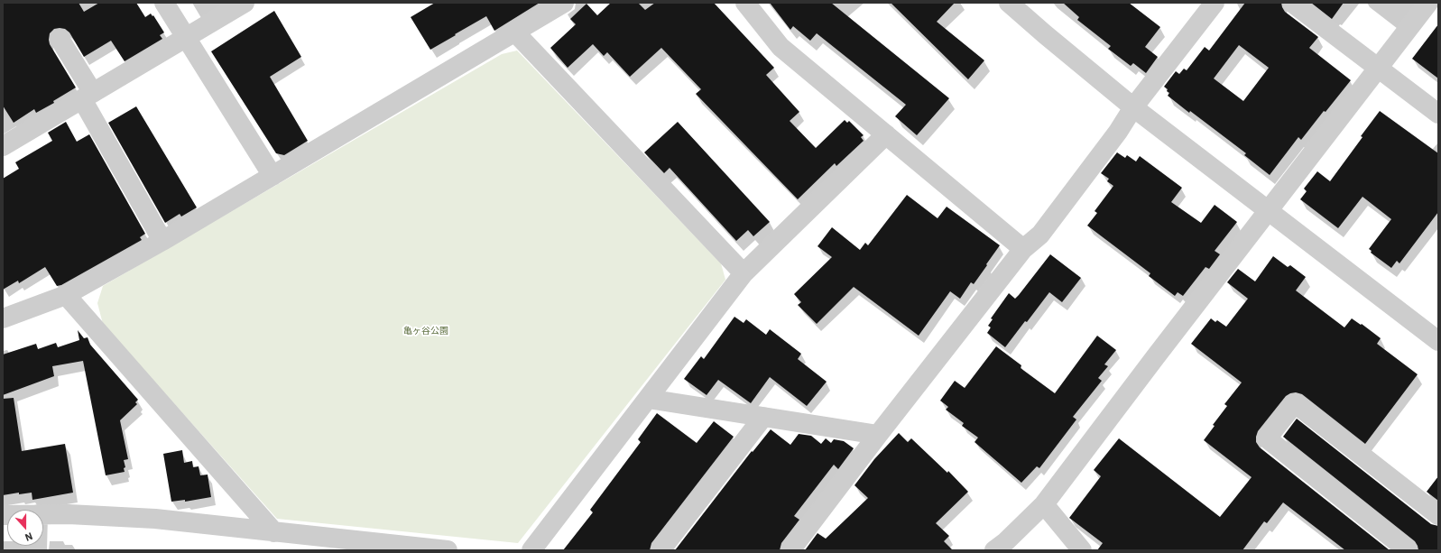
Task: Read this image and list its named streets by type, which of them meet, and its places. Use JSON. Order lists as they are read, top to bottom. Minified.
{"parks":["亀ヶ谷公園"],"north":"bottom"}
